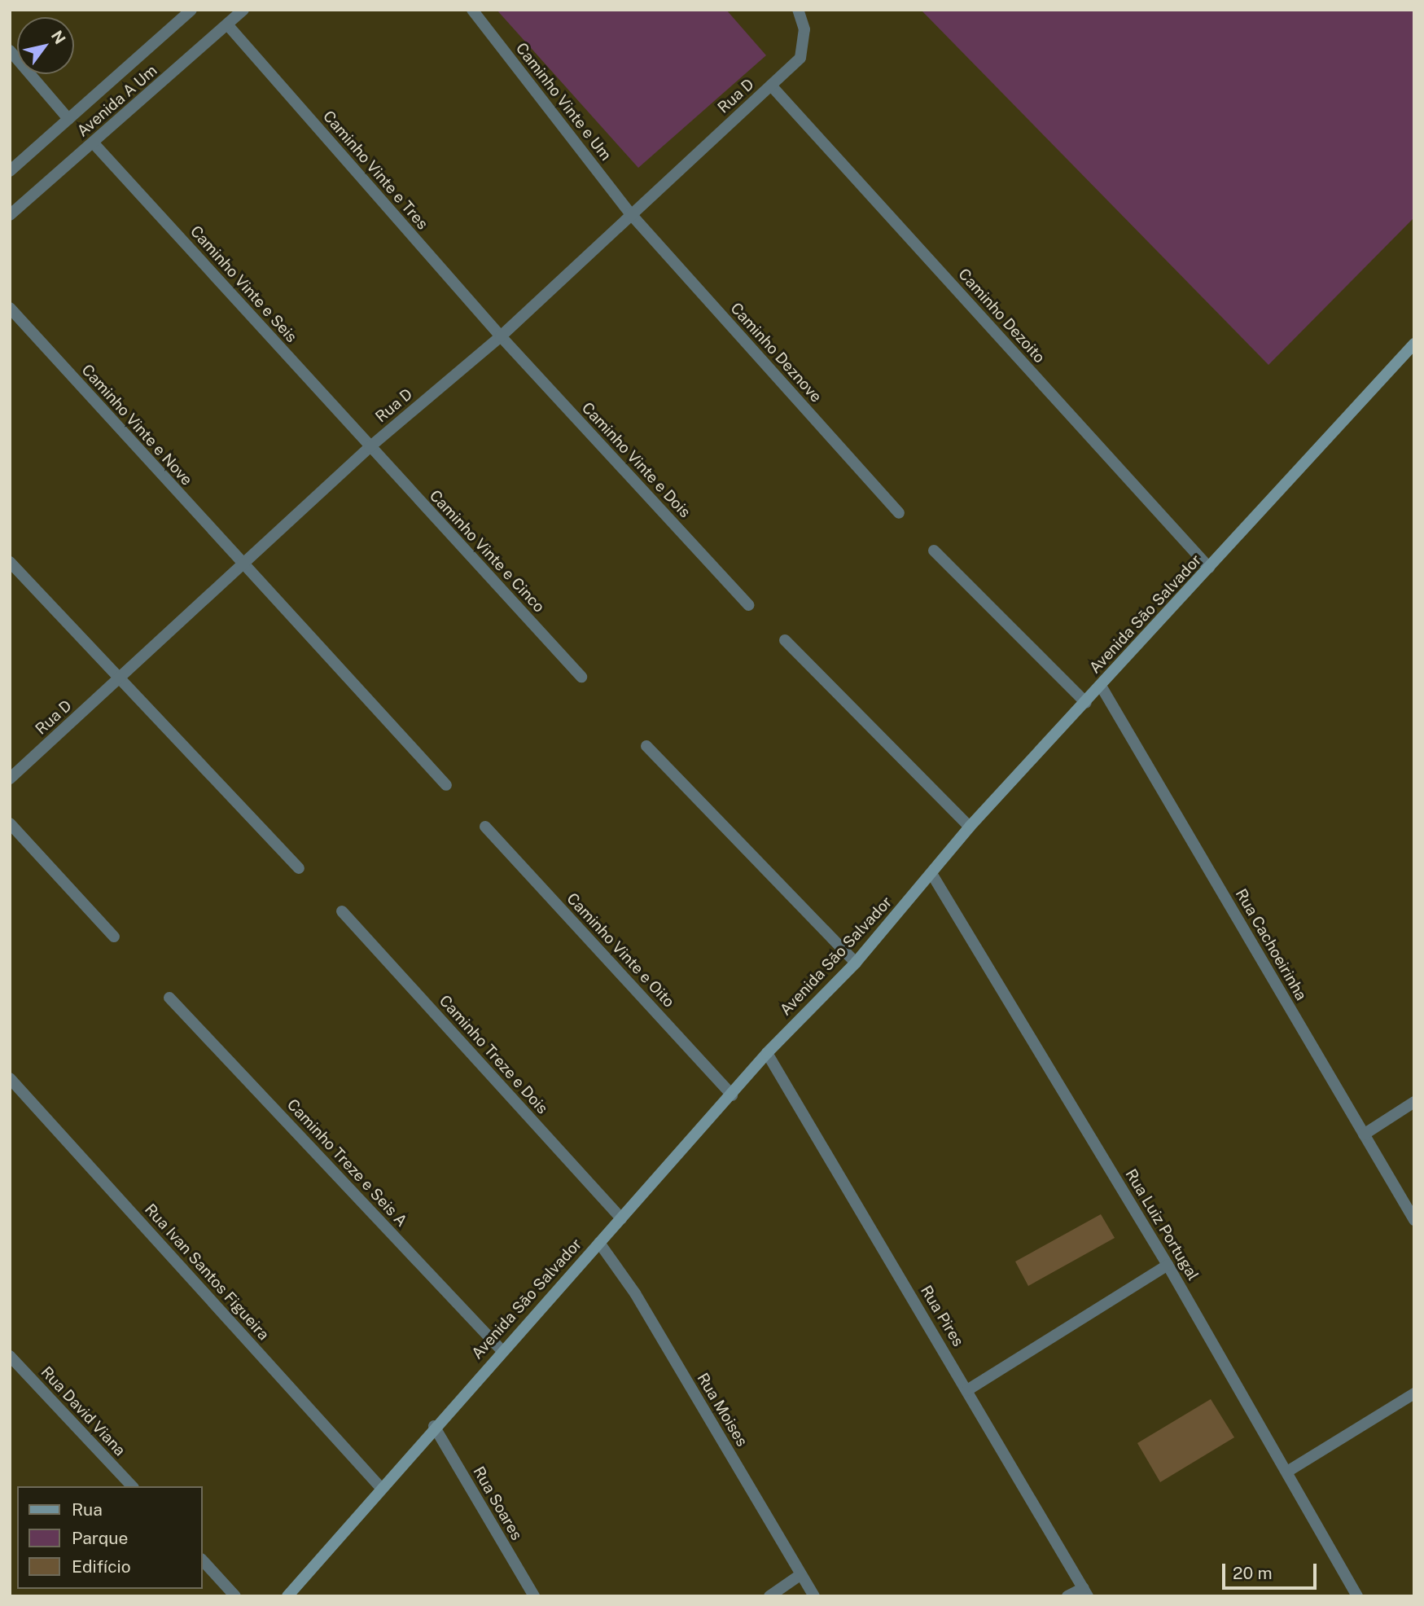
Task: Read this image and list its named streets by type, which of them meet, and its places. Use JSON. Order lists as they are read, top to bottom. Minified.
{"streets":{"street":["Rua D","Avenida A Um","Caminho Vinte e Um","Caminho Vinte e Tres","Caminho Vinte e Seis","Caminho Dezoito","Caminho Deznove","Caminho Vinte e Nove","Caminho Vinte e Dois","Caminho Vinte e Cinco","Avenida São Salvador","Rua Cachoeirinha","Caminho Vinte e Oito","Caminho Treze e Dois","Caminho Treze e Seis A","Rua Luiz Portugal","Rua Ivan Santos Figueira","Rua Pires","Rua Moises","Rua David Viana","Rua Soares"]},"crossings":[["Rua D","Caminho Vinte e Um"],["Rua D","Caminho Vinte e Tres"],["Rua D","Caminho Vinte e Seis"],["Rua D","Caminho Dezoito"],["Rua D","Caminho Deznove"],["Rua D","Caminho Vinte e Nove"],["Rua D","Caminho Vinte e Dois"],["Rua D","Caminho Vinte e Cinco"],["Avenida A Um","Caminho Vinte e Tres"],["Avenida A Um","Caminho Vinte e Seis"],["Caminho Vinte e Um","Caminho Deznove"],["Caminho Vinte e Tres","Caminho Vinte e Dois"],["Caminho Vinte e Seis","Caminho Vinte e Cinco"],["Caminho Dezoito","Avenida São Salvador"],["Avenida São Salvador","Rua Cachoeirinha"],["Avenida São Salvador","Caminho Vinte e Oito"],["Avenida São Salvador","Caminho Treze e Dois"],["Avenida São Salvador","Caminho Treze e Seis A"],["Avenida São Salvador","Rua Luiz Portugal"],["Avenida São Salvador","Rua Ivan Santos Figueira"],["Avenida São Salvador","Rua Pires"],["Avenida São Salvador","Rua Moises"],["Avenida São Salvador","Rua Soares"]],"legend":["Rua","Parque","Edifício"],"scale_bar":"20 m","north":"top right"}
